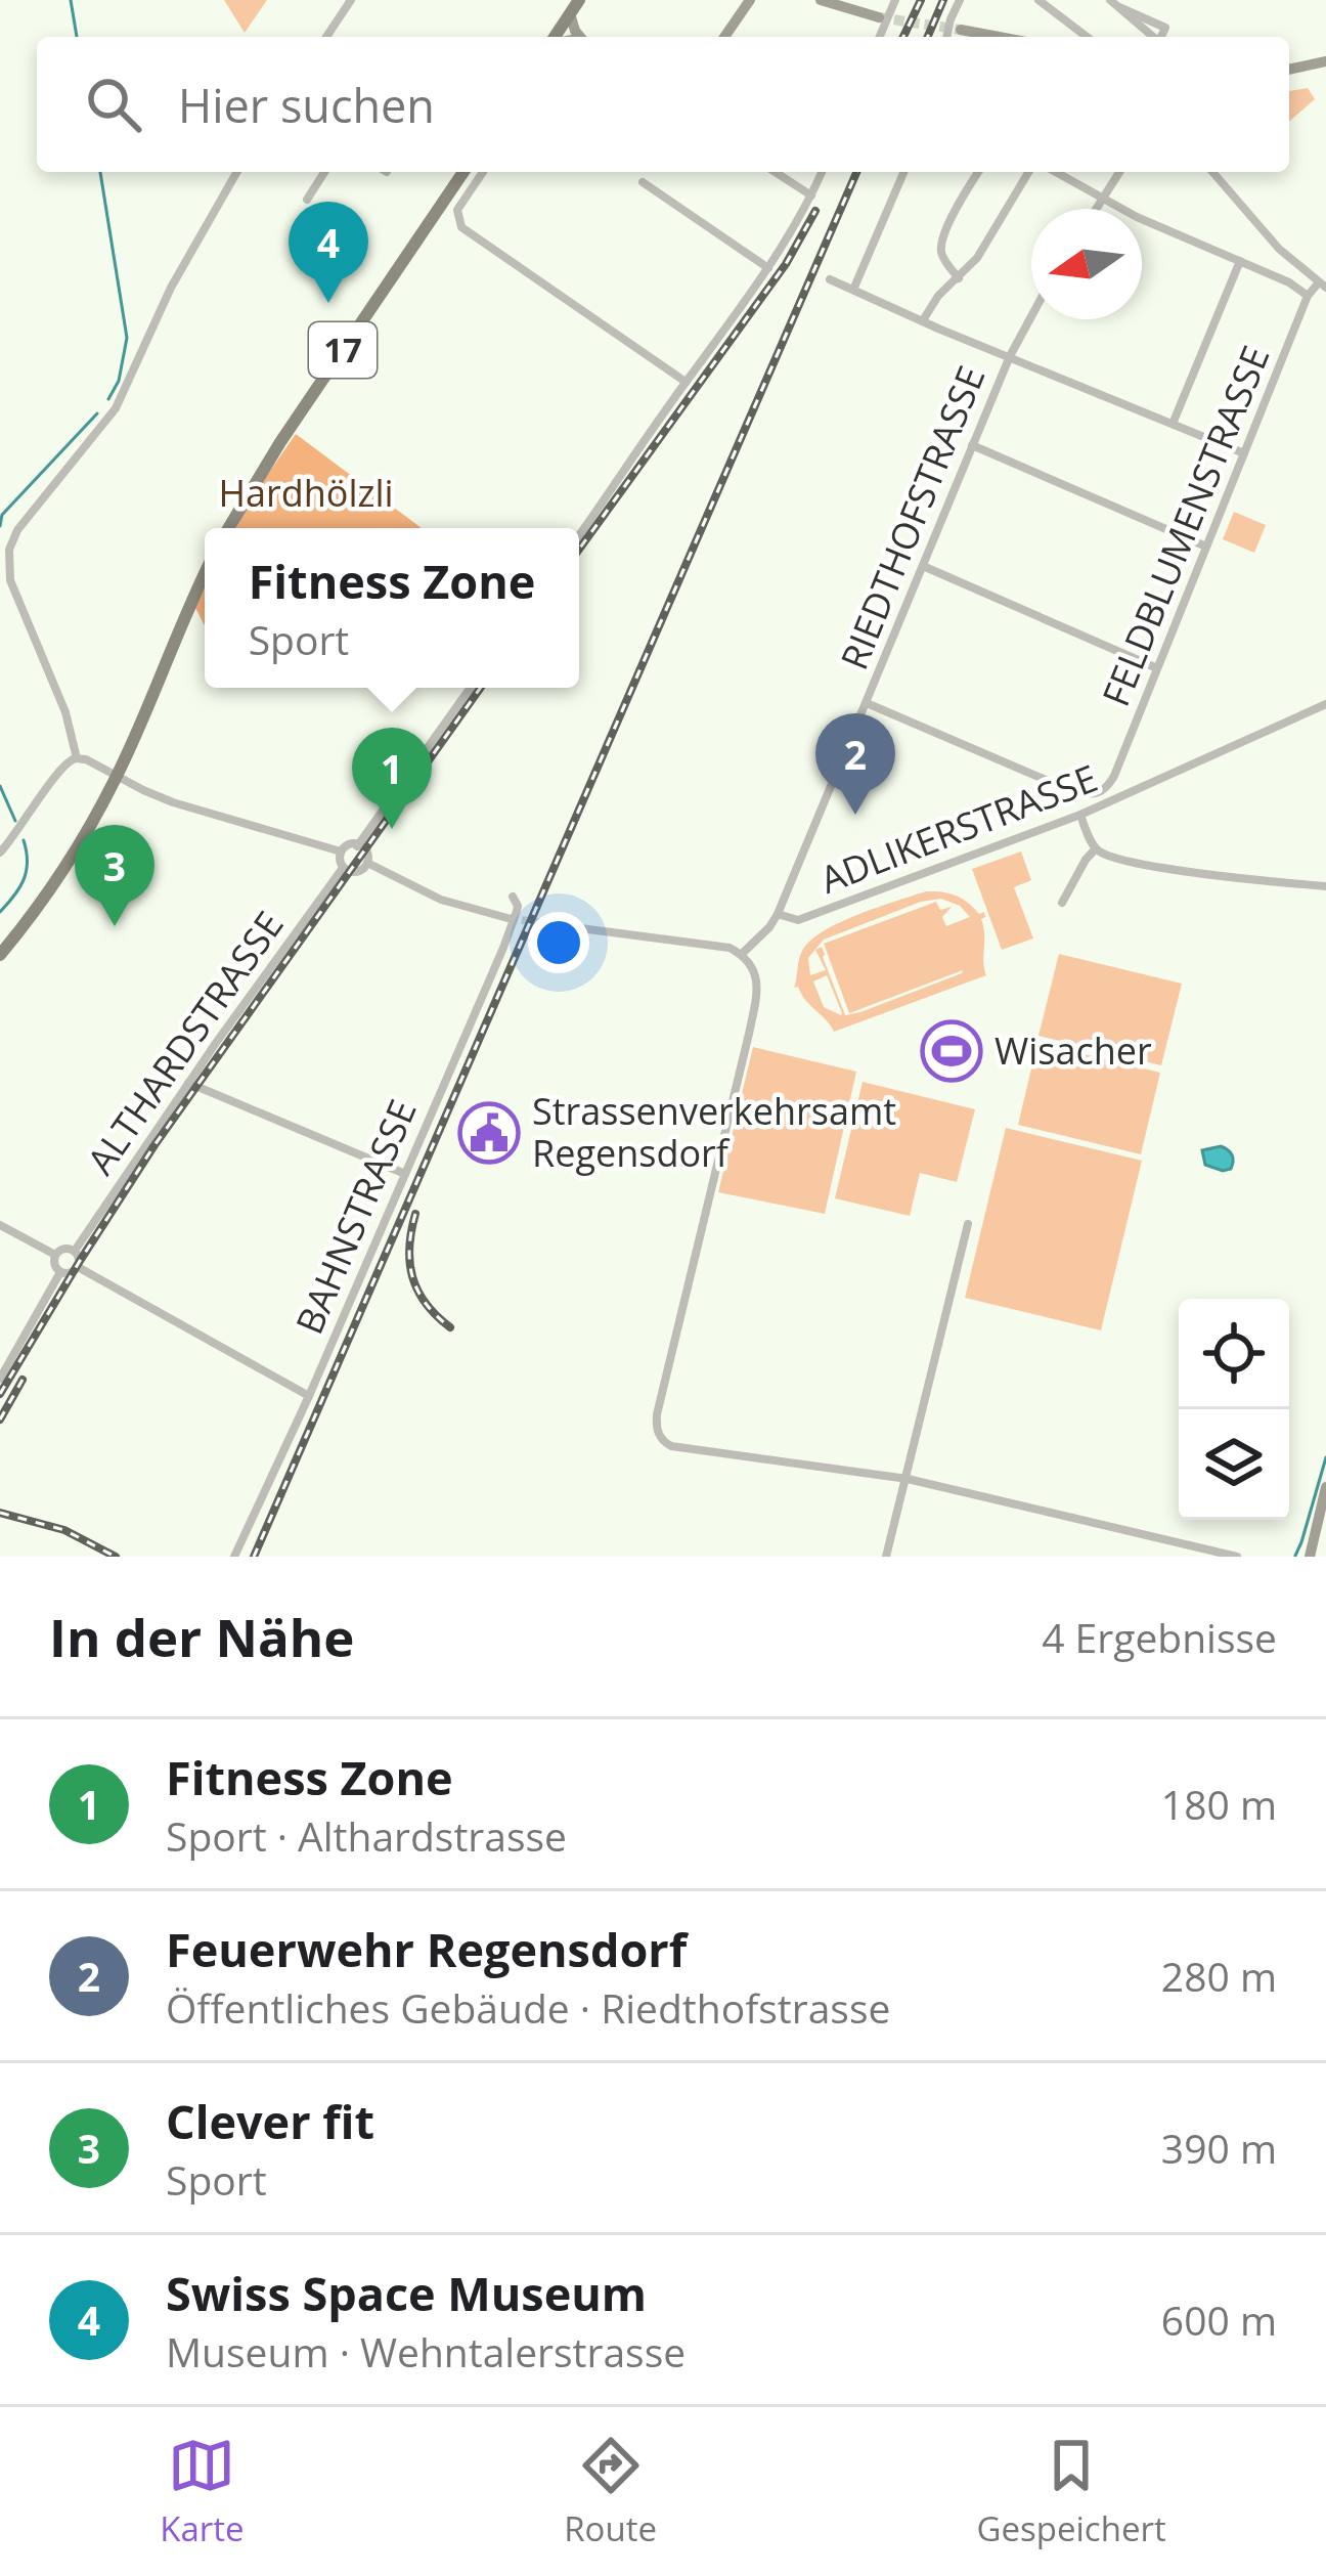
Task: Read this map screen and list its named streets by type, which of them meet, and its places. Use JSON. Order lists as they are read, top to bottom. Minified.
{"streets":{"main road":["17"],"street":["RIEDTHOFSTRASSE","FELDBLUMENSTRASSE","ADLIKERSTRASSE","ALTHARDSTRASSE","BAHNSTRASSE"]},"crossings":[["RIEDTHOFSTRASSE","FELDBLUMENSTRASSE"],["RIEDTHOFSTRASSE","ADLIKERSTRASSE"]],"parks":["Hardhölzli"],"places":{"sports":["Wisacher"],"public building":["Strassenverkehrsamt Regensdorf"]},"north":"left","page":{"search":"Hier suchen","pins":["4","2","1","3"],"popup":["Fitness Zone","Sport"],"heading":["In der Nähe","4 Ergebnisse"],"list":[{"mark":"1","name":"Fitness Zone","note":"Sport · Althardstrasse","value":"180 m"},{"mark":"2","name":"Feuerwehr Regensdorf","note":"Öffentliches Gebäude · Riedthofstrasse","value":"280 m"},{"mark":"3","name":"Clever fit","note":"Sport","value":"390 m"},{"mark":"4","name":"Swiss Space Museum","note":"Museum · Wehntalerstrasse","value":"600 m"}],"nav":["Karte","Route","Gespeichert"]}}
